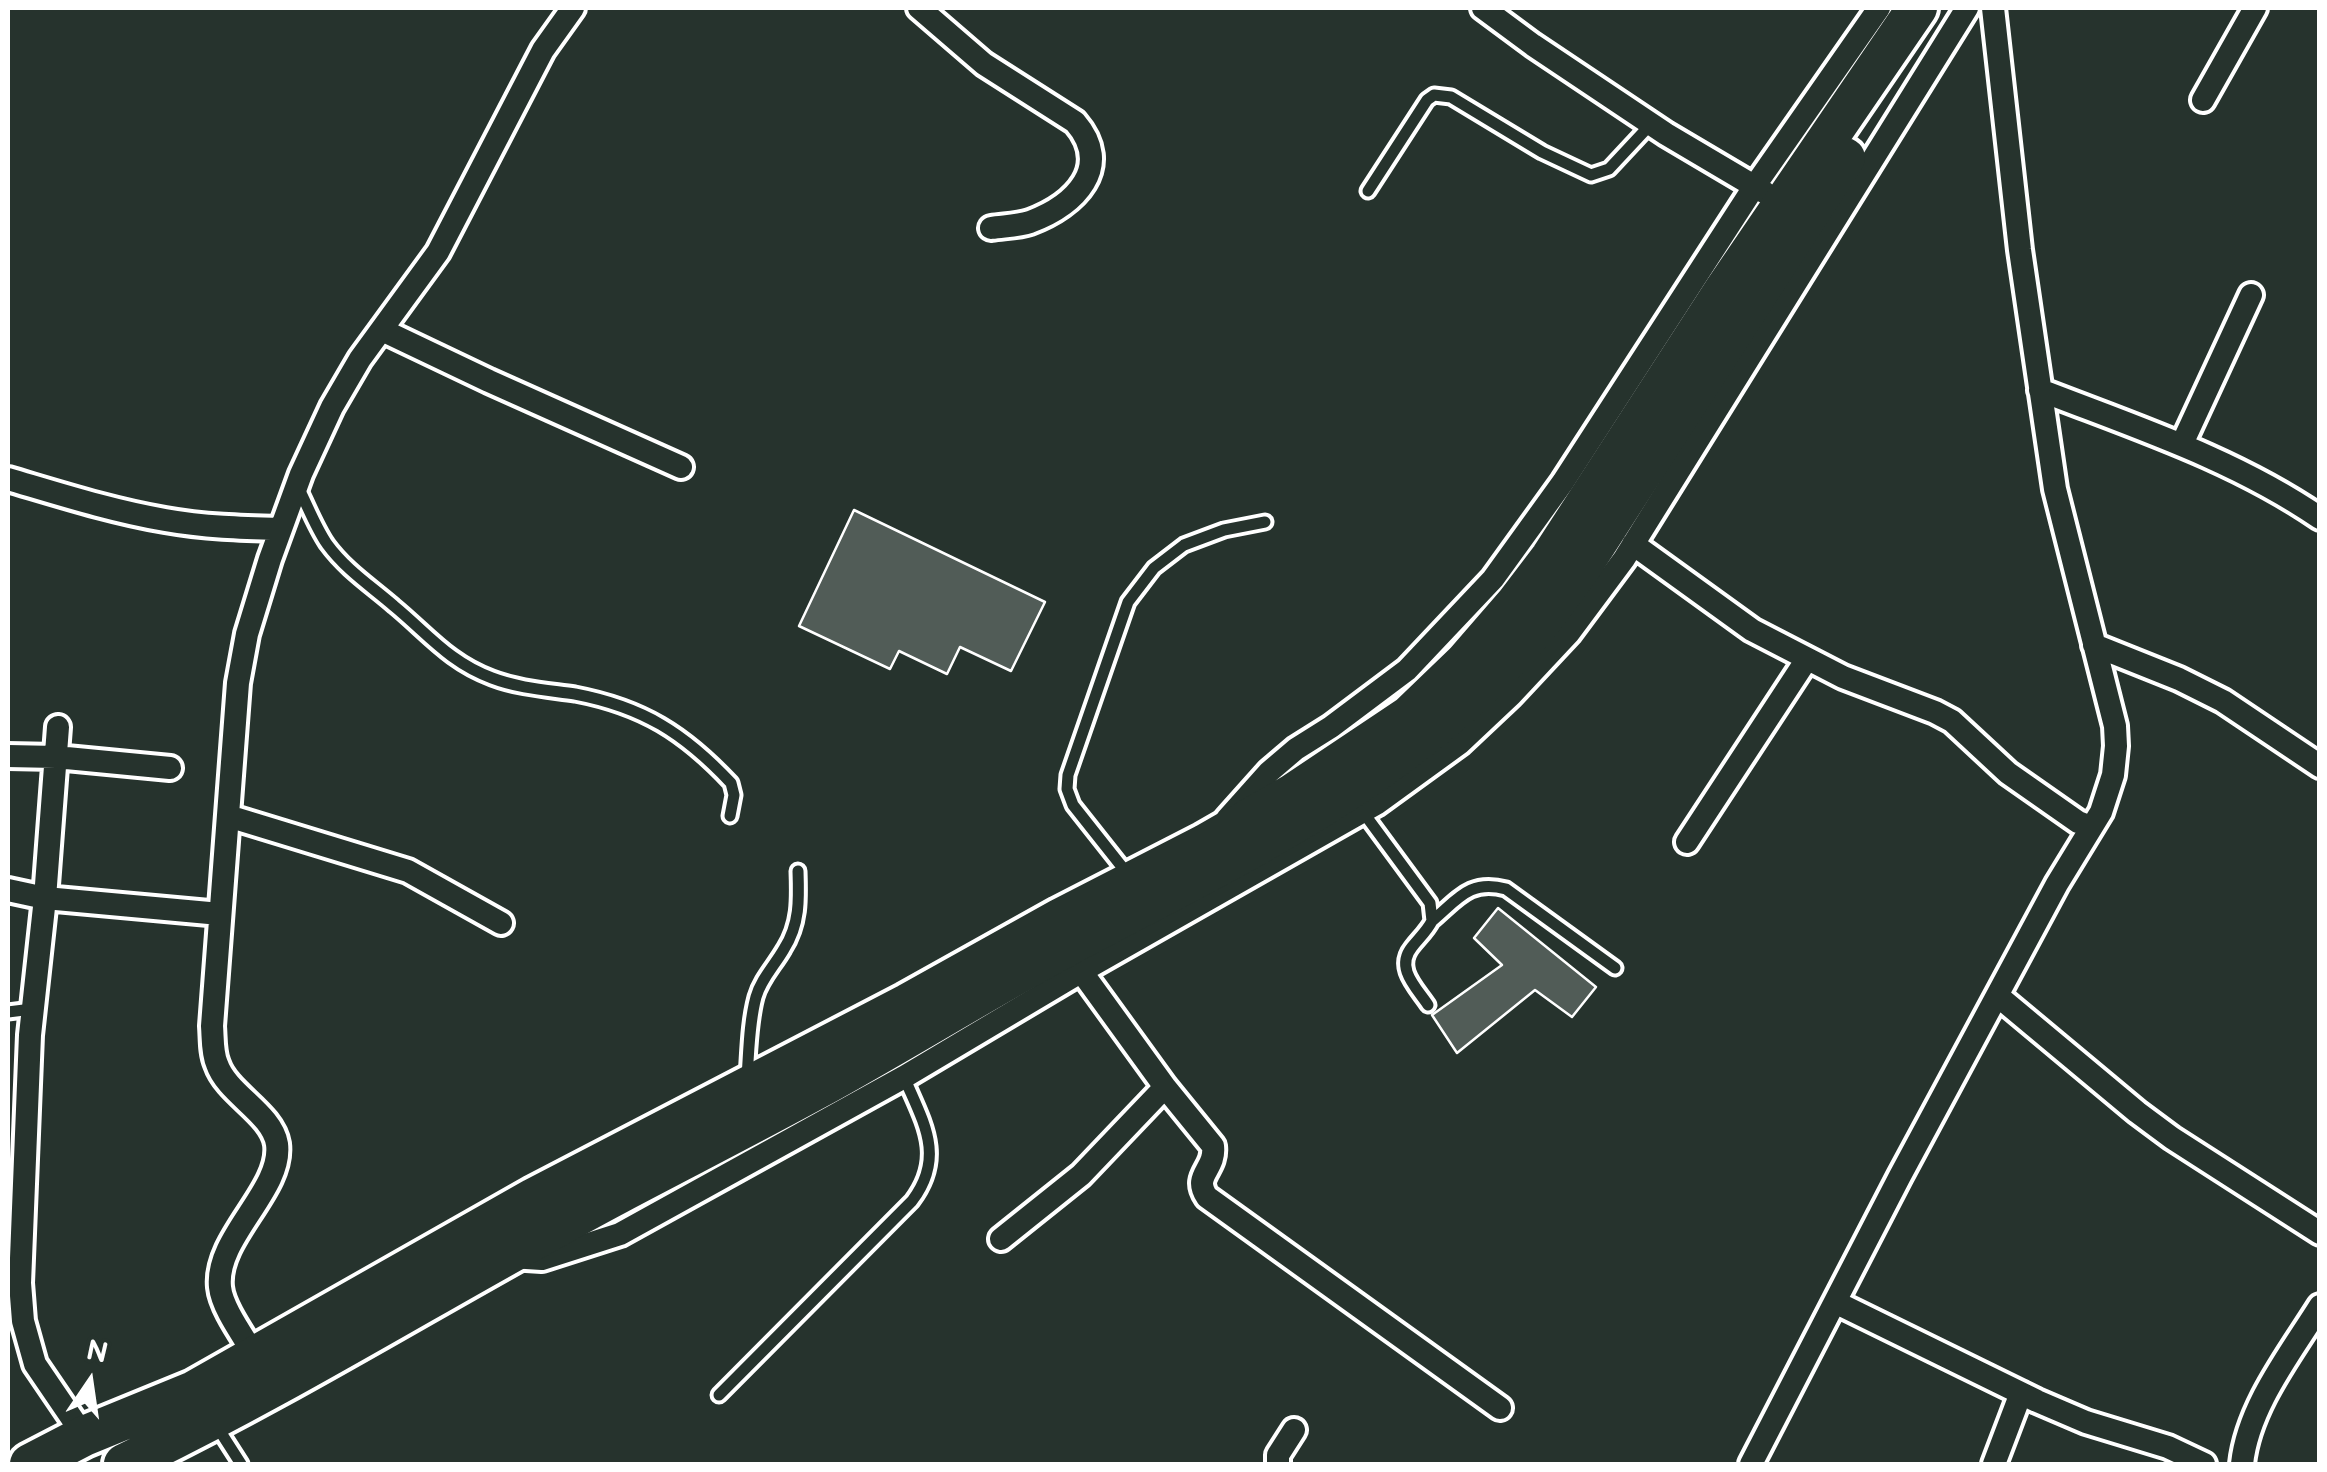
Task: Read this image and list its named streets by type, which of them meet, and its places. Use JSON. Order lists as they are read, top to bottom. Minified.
{"north":"top"}
